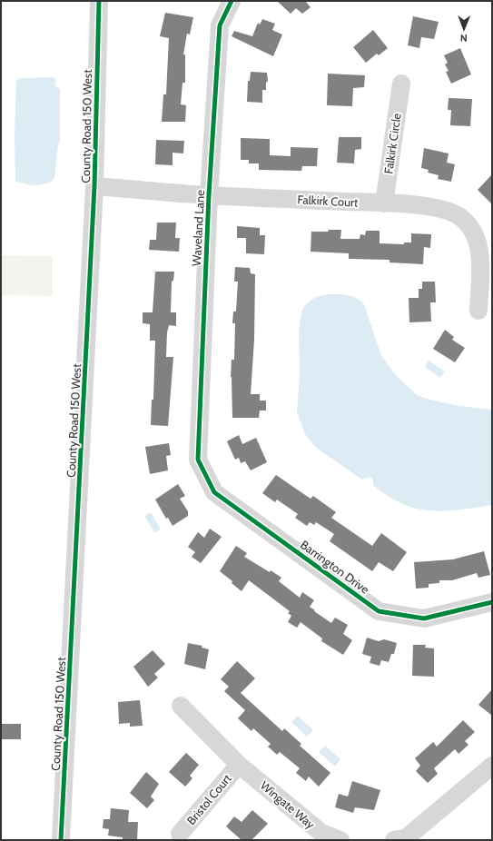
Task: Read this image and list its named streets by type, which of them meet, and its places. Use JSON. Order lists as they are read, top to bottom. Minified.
{"streets":{"street":["County Road 150 West","Falkirk Circle","Falkirk Court","Waveland Lane","Barrington Drive","Bristol Court","Wingate Way"]},"crossings":[["County Road 150 West","Falkirk Court"],["Falkirk Circle","Falkirk Court"],["Falkirk Court","Waveland Lane"],["Waveland Lane","Barrington Drive"],["Bristol Court","Wingate Way"]],"north":"bottom"}
